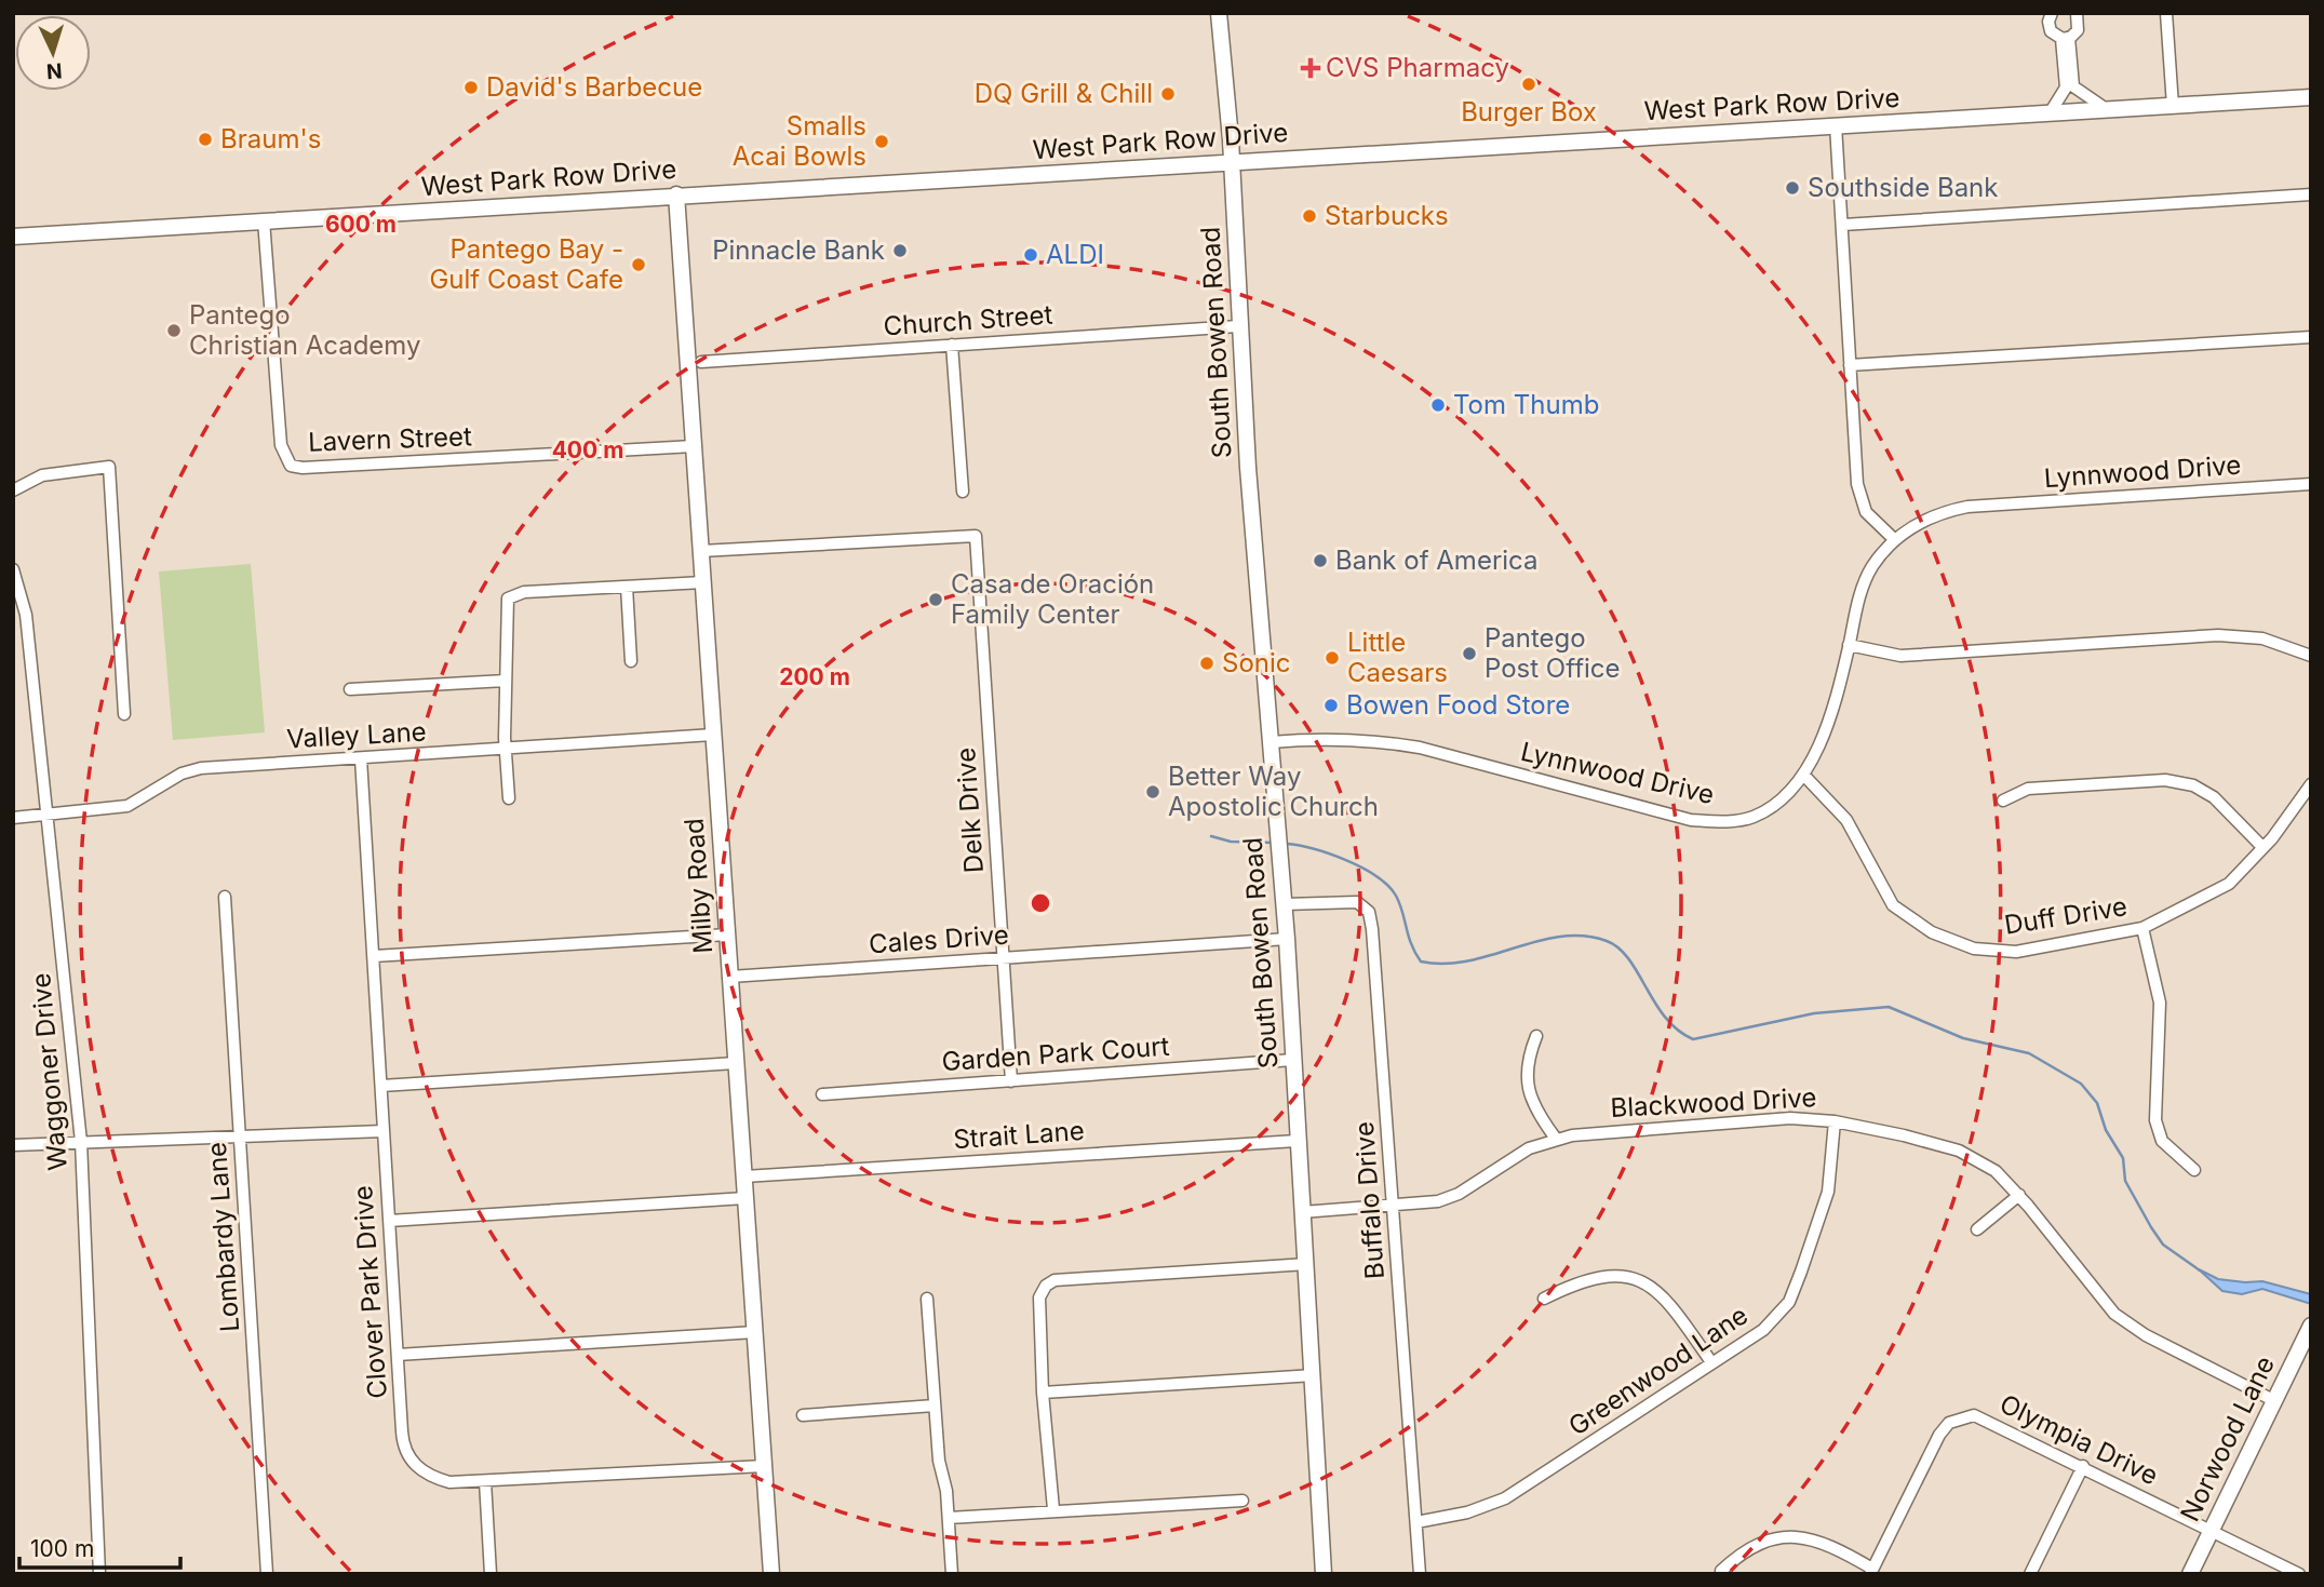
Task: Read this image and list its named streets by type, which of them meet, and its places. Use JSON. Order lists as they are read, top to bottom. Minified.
{"streets":{"main road":["West Park Row Drive","South Bowen Road","Milby Road","Norwood Lane"],"street":["Church Street","Lavern Street","Lynnwood Drive","Valley Lane","Delk Drive","Duff Drive","Cales Drive","Garden Park Court","Waggoner Drive","Blackwood Drive","Strait Lane","Buffalo Drive","Lombardy Lane","Clover Park Drive","Greenwood Lane","Olympia Drive"]},"crossings":[["West Park Row Drive","South Bowen Road"],["West Park Row Drive","Lavern Street"],["West Park Row Drive","Milby Road"],["Church Street","South Bowen Road"],["South Bowen Road","Lynnwood Drive"],["South Bowen Road","Cales Drive"],["South Bowen Road","Garden Park Court"],["South Bowen Road","Blackwood Drive"],["South Bowen Road","Strait Lane"],["South Bowen Road","Buffalo Drive"],["Lavern Street","Milby Road"],["Lynnwood Drive","Duff Drive"],["Valley Lane","Milby Road"],["Valley Lane","Waggoner Drive"],["Valley Lane","Clover Park Drive"],["Delk Drive","Milby Road"],["Delk Drive","Cales Drive"],["Delk Drive","Garden Park Court"],["Milby Road","Cales Drive"],["Milby Road","Strait Lane"],["Milby Road","Clover Park Drive"],["Blackwood Drive","Buffalo Drive"],["Blackwood Drive","Greenwood Lane"],["Blackwood Drive","Norwood Lane"],["Buffalo Drive","Greenwood Lane"],["Norwood Lane","Olympia Drive"]],"places":{"health":["CVS Pharmacy"],"other":["Burger Box","David's Barbecue","DQ Grill & Chill","Braum's","Smalls Acai Bowls","Southside Bank","Starbucks","Pinnacle Bank","ALDI","Pantego Bay - Gulf Coast Cafe","Pantego Christian Academy","Tom Thumb","Bank of America","Casa de Oración Family Center","Pantego Post Office","Little Caesars","Sonic","Bowen Food Store","Better Way Apostolic Church"]},"scale_bar":"100 m","north":"bottom","rings":["600 m","400 m","200 m"]}
